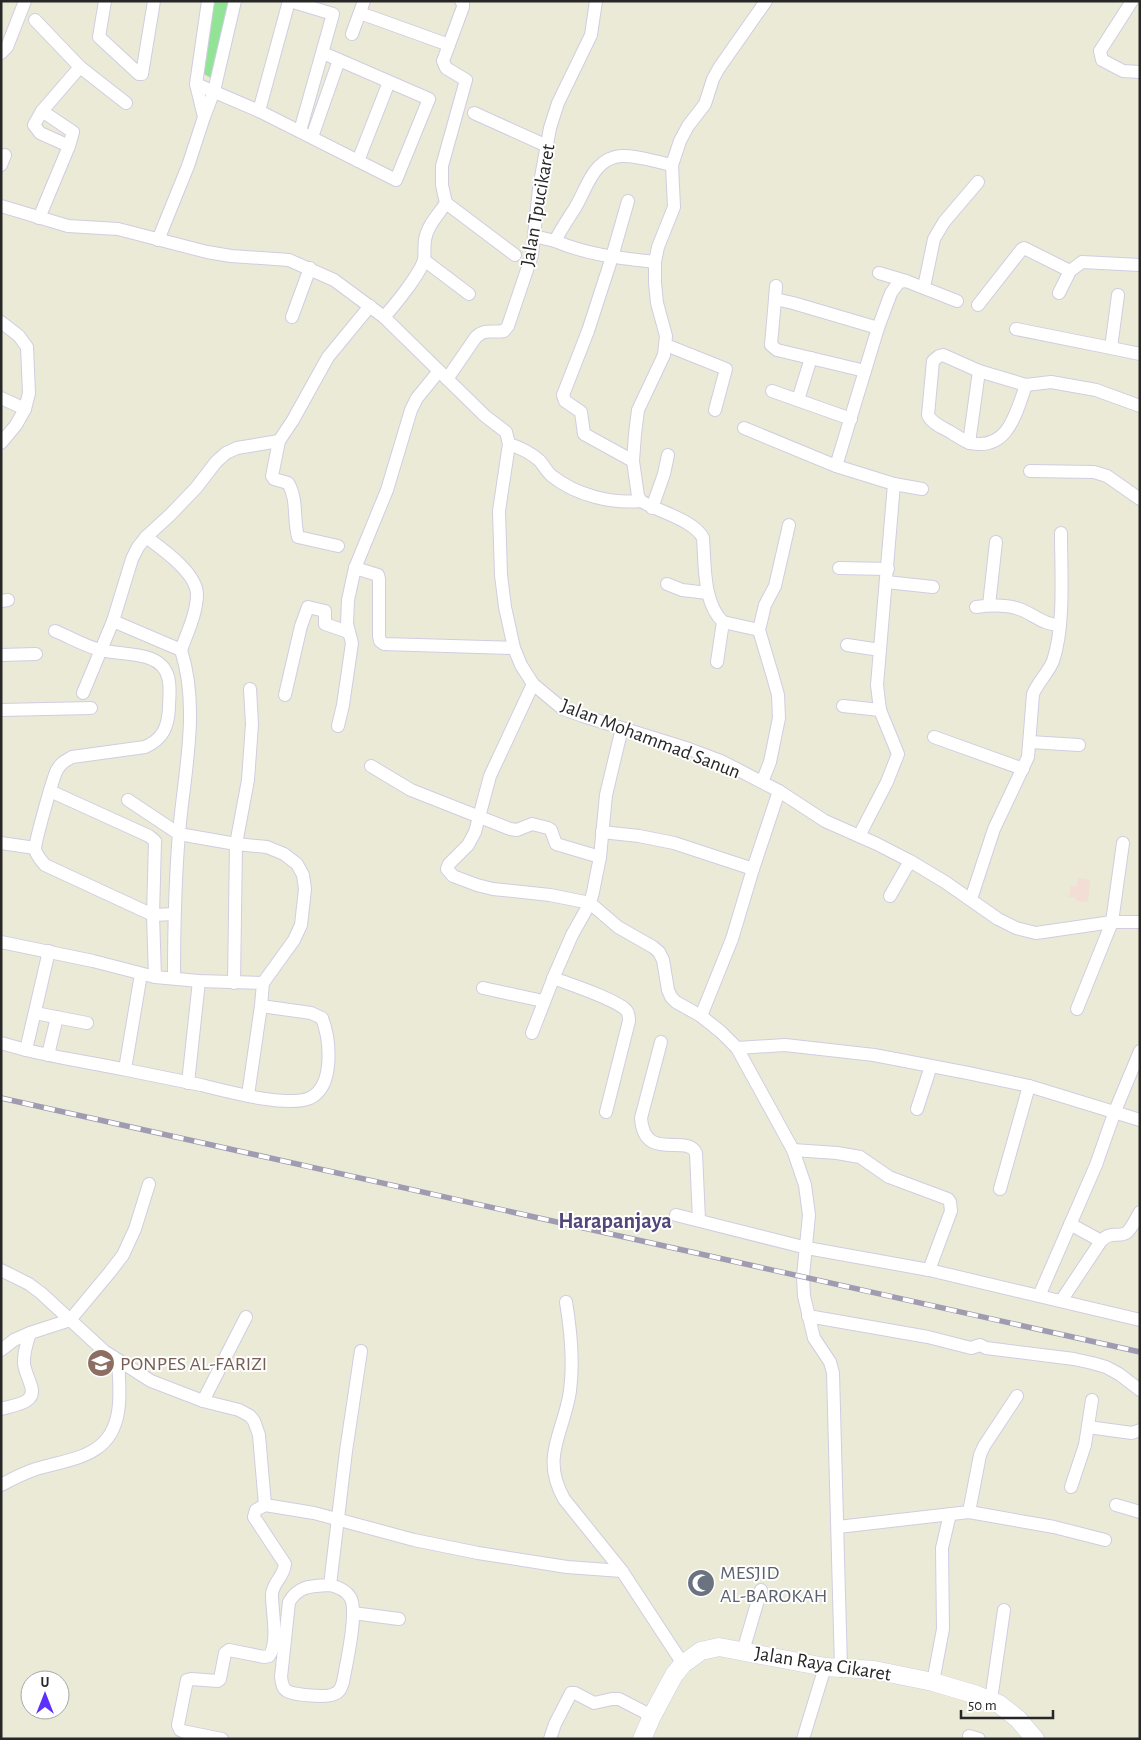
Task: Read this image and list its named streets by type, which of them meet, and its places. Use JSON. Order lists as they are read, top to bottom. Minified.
{"streets":{"main road":["Jalan Raya Cikaret"],"street":["Jalan Tpucikaret","Jalan Mohammad Sanun"]},"districts":["Harapanjaya"],"places":{"school or university":["PONPES AL-FARIZI"],"mosque":["MESJID AL-BAROKAH"]},"scale_bar":"50 m","north":"top"}
